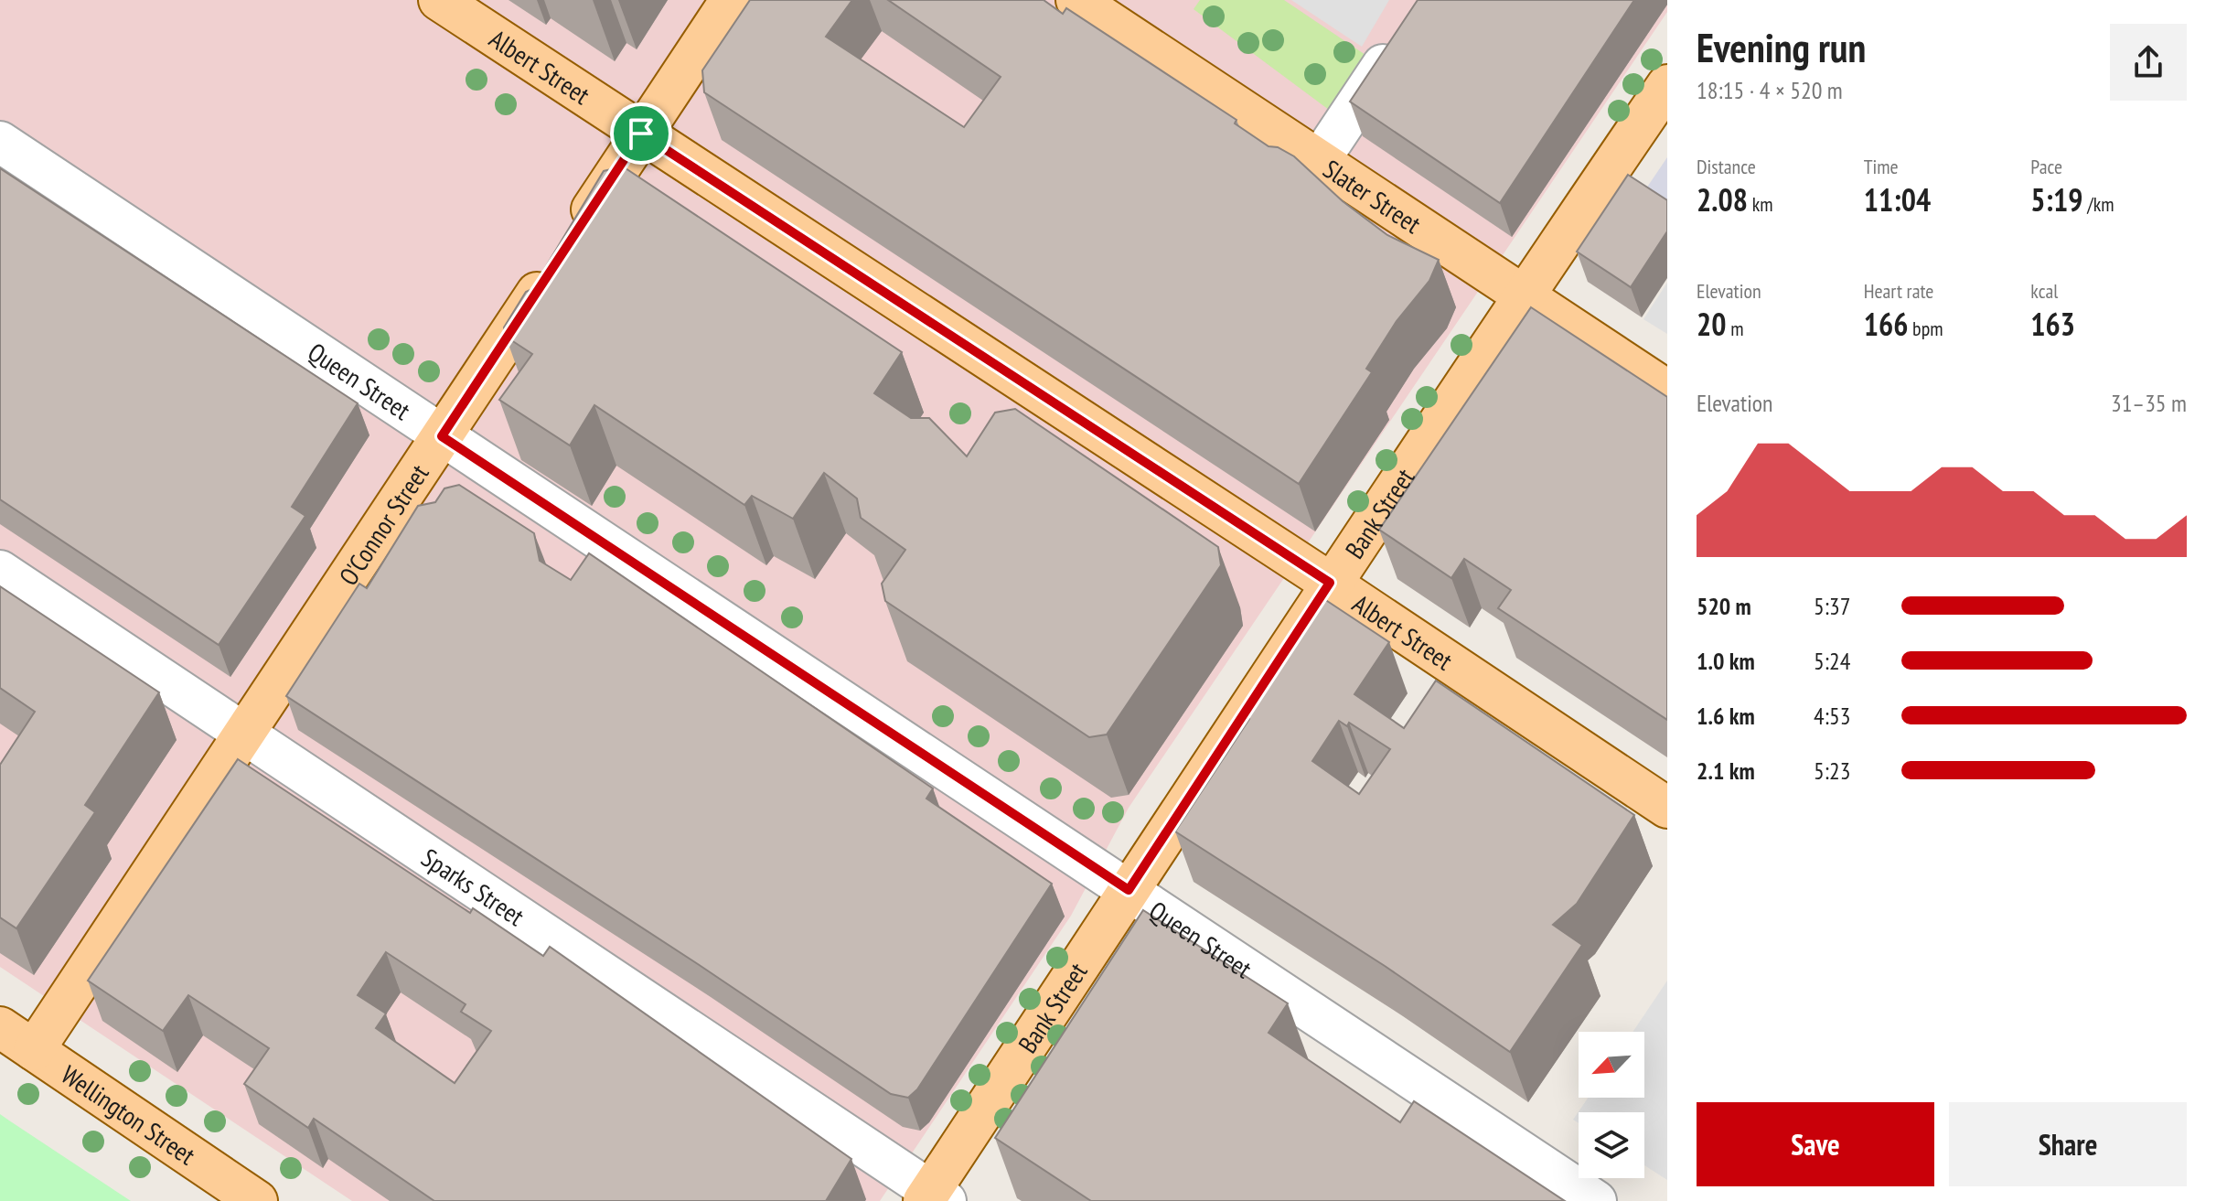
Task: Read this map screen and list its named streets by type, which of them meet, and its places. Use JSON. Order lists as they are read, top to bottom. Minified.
{"streets":{"main road":["Albert Street","Slater Street","Bank Street","O'Connor Street","Wellington Street"],"street":["Queen Street","Sparks Street"]},"crossings":[["Albert Street","Bank Street"],["Albert Street","O'Connor Street"],["Slater Street","Bank Street"],["Queen Street","Bank Street"],["Queen Street","O'Connor Street"],["Bank Street","Sparks Street"],["O'Connor Street","Sparks Street"],["O'Connor Street","Wellington Street"]],"north":"bottom left","page":{"heading":["Evening run","18:15 · 4 × 520 m"],"stats":[["Distance","2.08 km"],["Time","11:04"],["Pace","5:19 /km"],["Elevation","20 m"],["Heart rate","166 bpm"],["kcal","163"]],"chart":["Elevation","31–35 m"],"list":[{"name":"520 m","note":"5:37"},{"name":"1.0 km","note":"5:24"},{"name":"1.6 km","note":"4:53"},{"name":"2.1 km","note":"5:23"}],"buttons":["Save","Share"]}}
